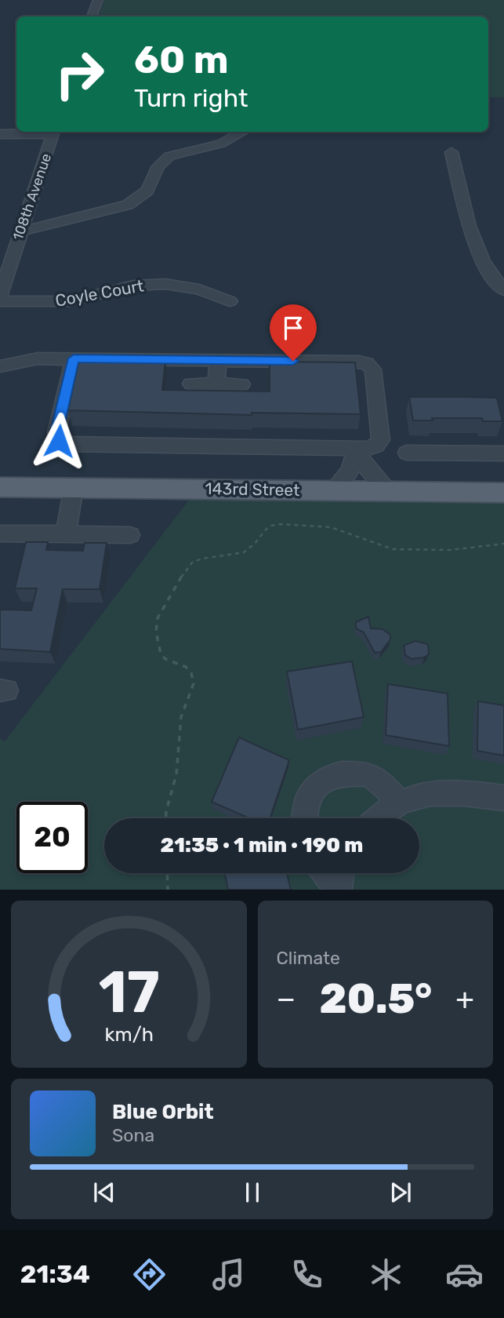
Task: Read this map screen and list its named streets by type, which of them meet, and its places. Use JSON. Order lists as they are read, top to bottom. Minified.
{"streets":{"main road":["143rd Street"],"street":["108th Avenue","Coyle Court"]},"page":{"turn":["60 m","Turn right"],"limit":"20","trip":"21:35 · 1 min · 190 m","tile":"Climate","heat":["−","20.5°","+"],"song":["Blue Orbit","Sona"],"tabs":"21:34","gauge":["17","km/h"]}}
